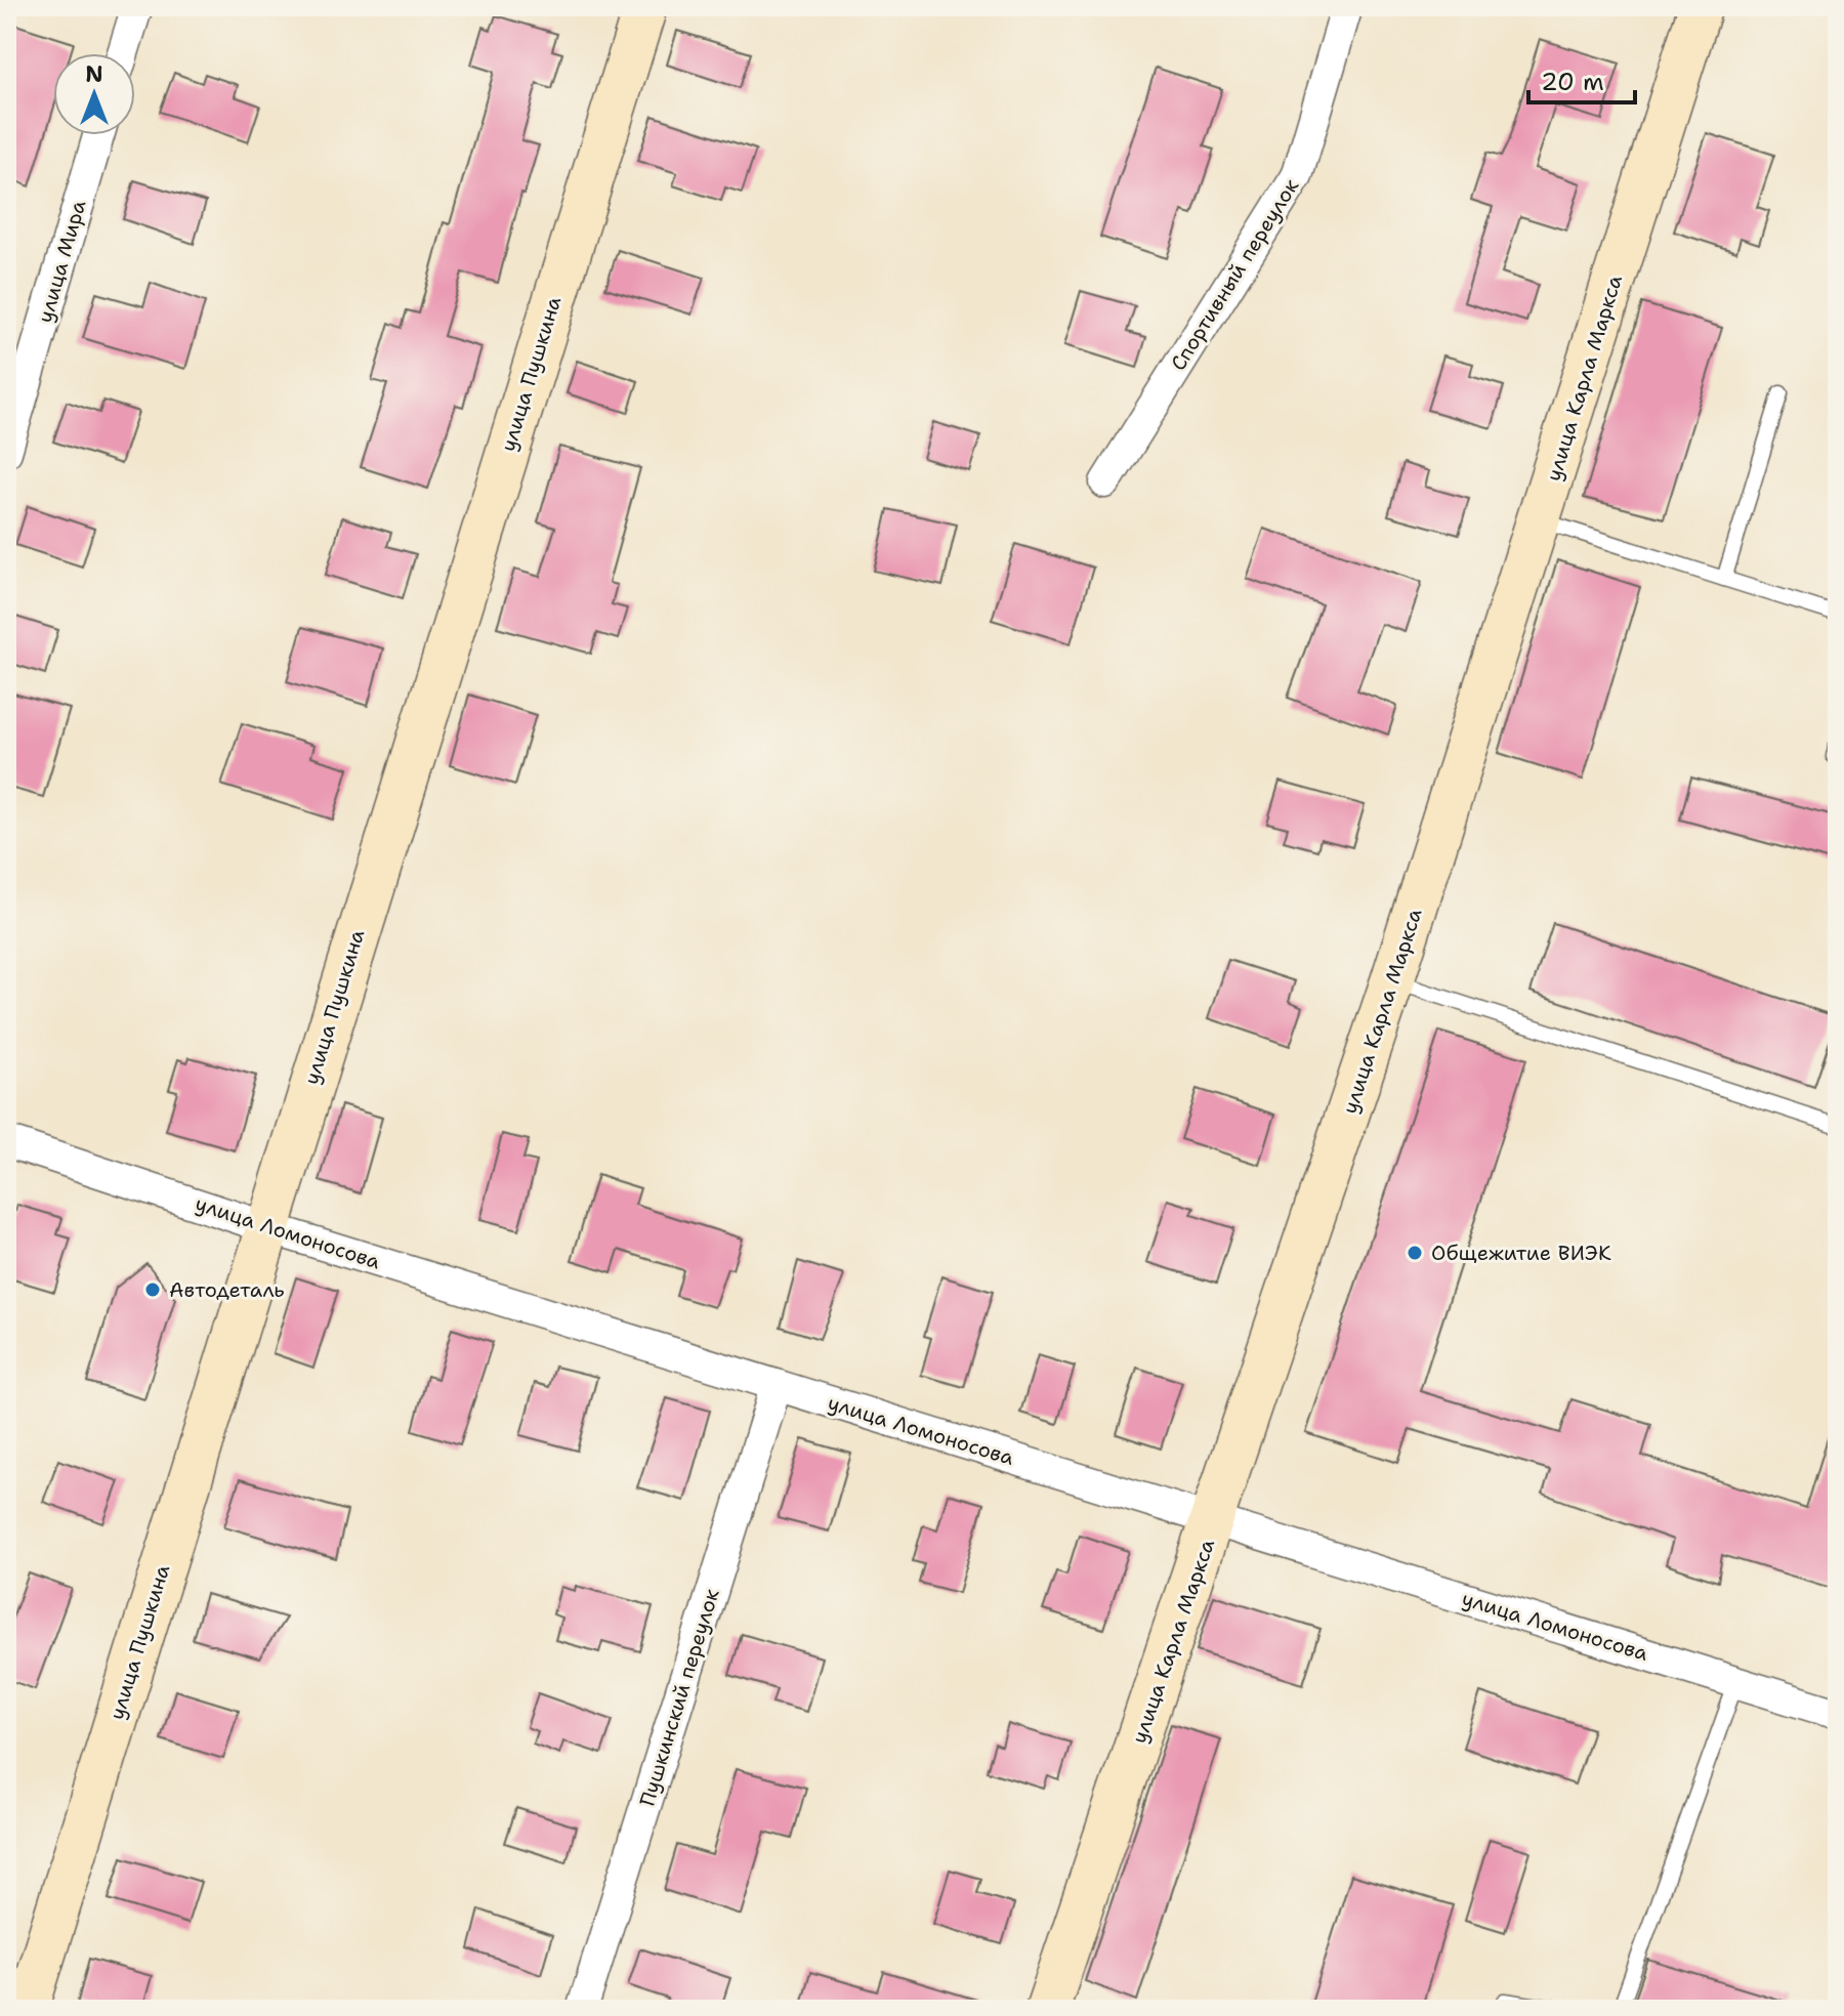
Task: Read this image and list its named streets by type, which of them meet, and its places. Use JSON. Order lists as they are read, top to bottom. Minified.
{"streets":{"main road":["улица Пушкина","улица Карла Маркса"],"street":["улица Мира","Спортивный переулок","улица Ломоносова","Пушкинский переулок"]},"crossings":[["улица Пушкина","улица Ломоносова"],["улица Карла Маркса","улица Ломоносова"],["улица Ломоносова","Пушкинский переулок"]],"places":["Общежитие ВИЭК","Автодеталь"],"scale_bar":"20 m","north":"top"}
